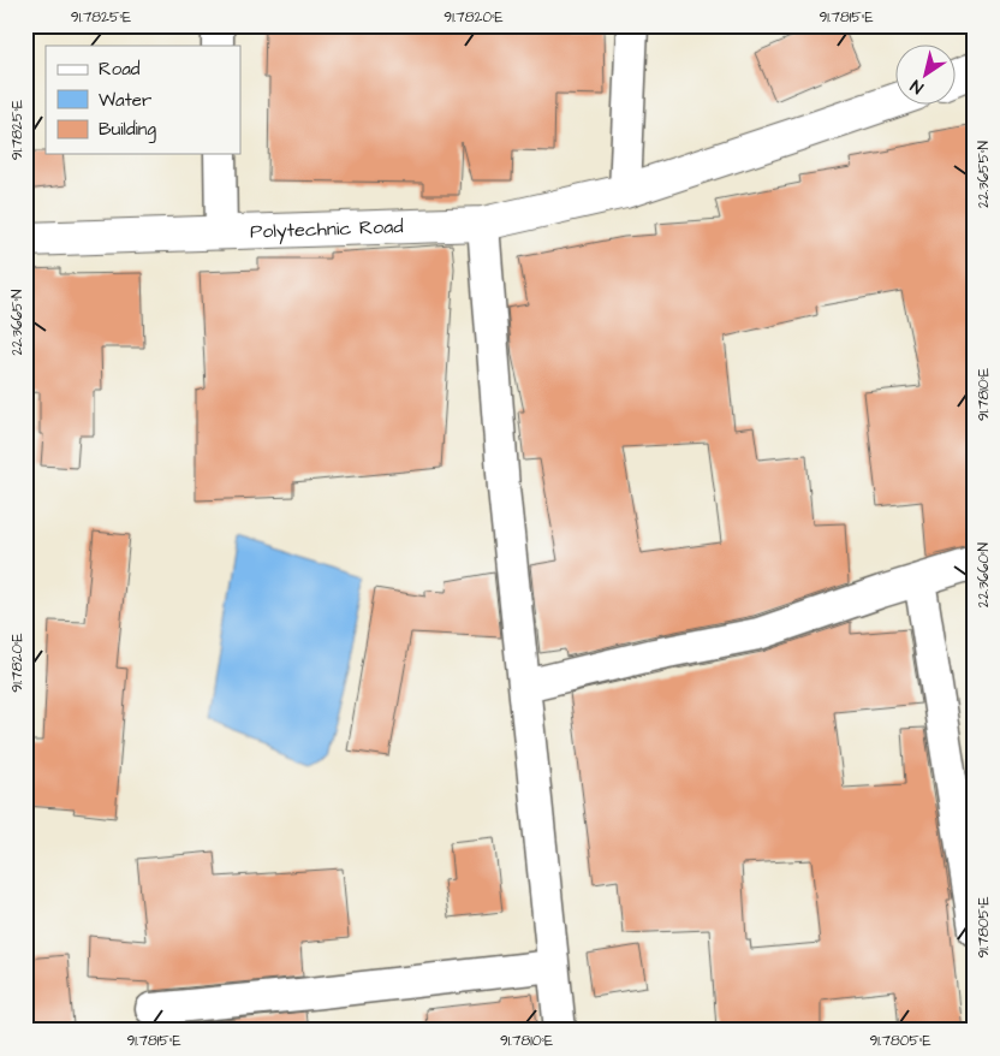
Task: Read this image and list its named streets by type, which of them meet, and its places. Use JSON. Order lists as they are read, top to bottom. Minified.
{"streets":{"street":["Polytechnic Road"]},"legend":["Road","Water","Building"],"north":"bottom left","coordinates":["91.7825°E","91.7820°E","91.7815°E","22.3655°N","22.3665°N","91.7810°E","22.3660°N","91.7805°E"]}
